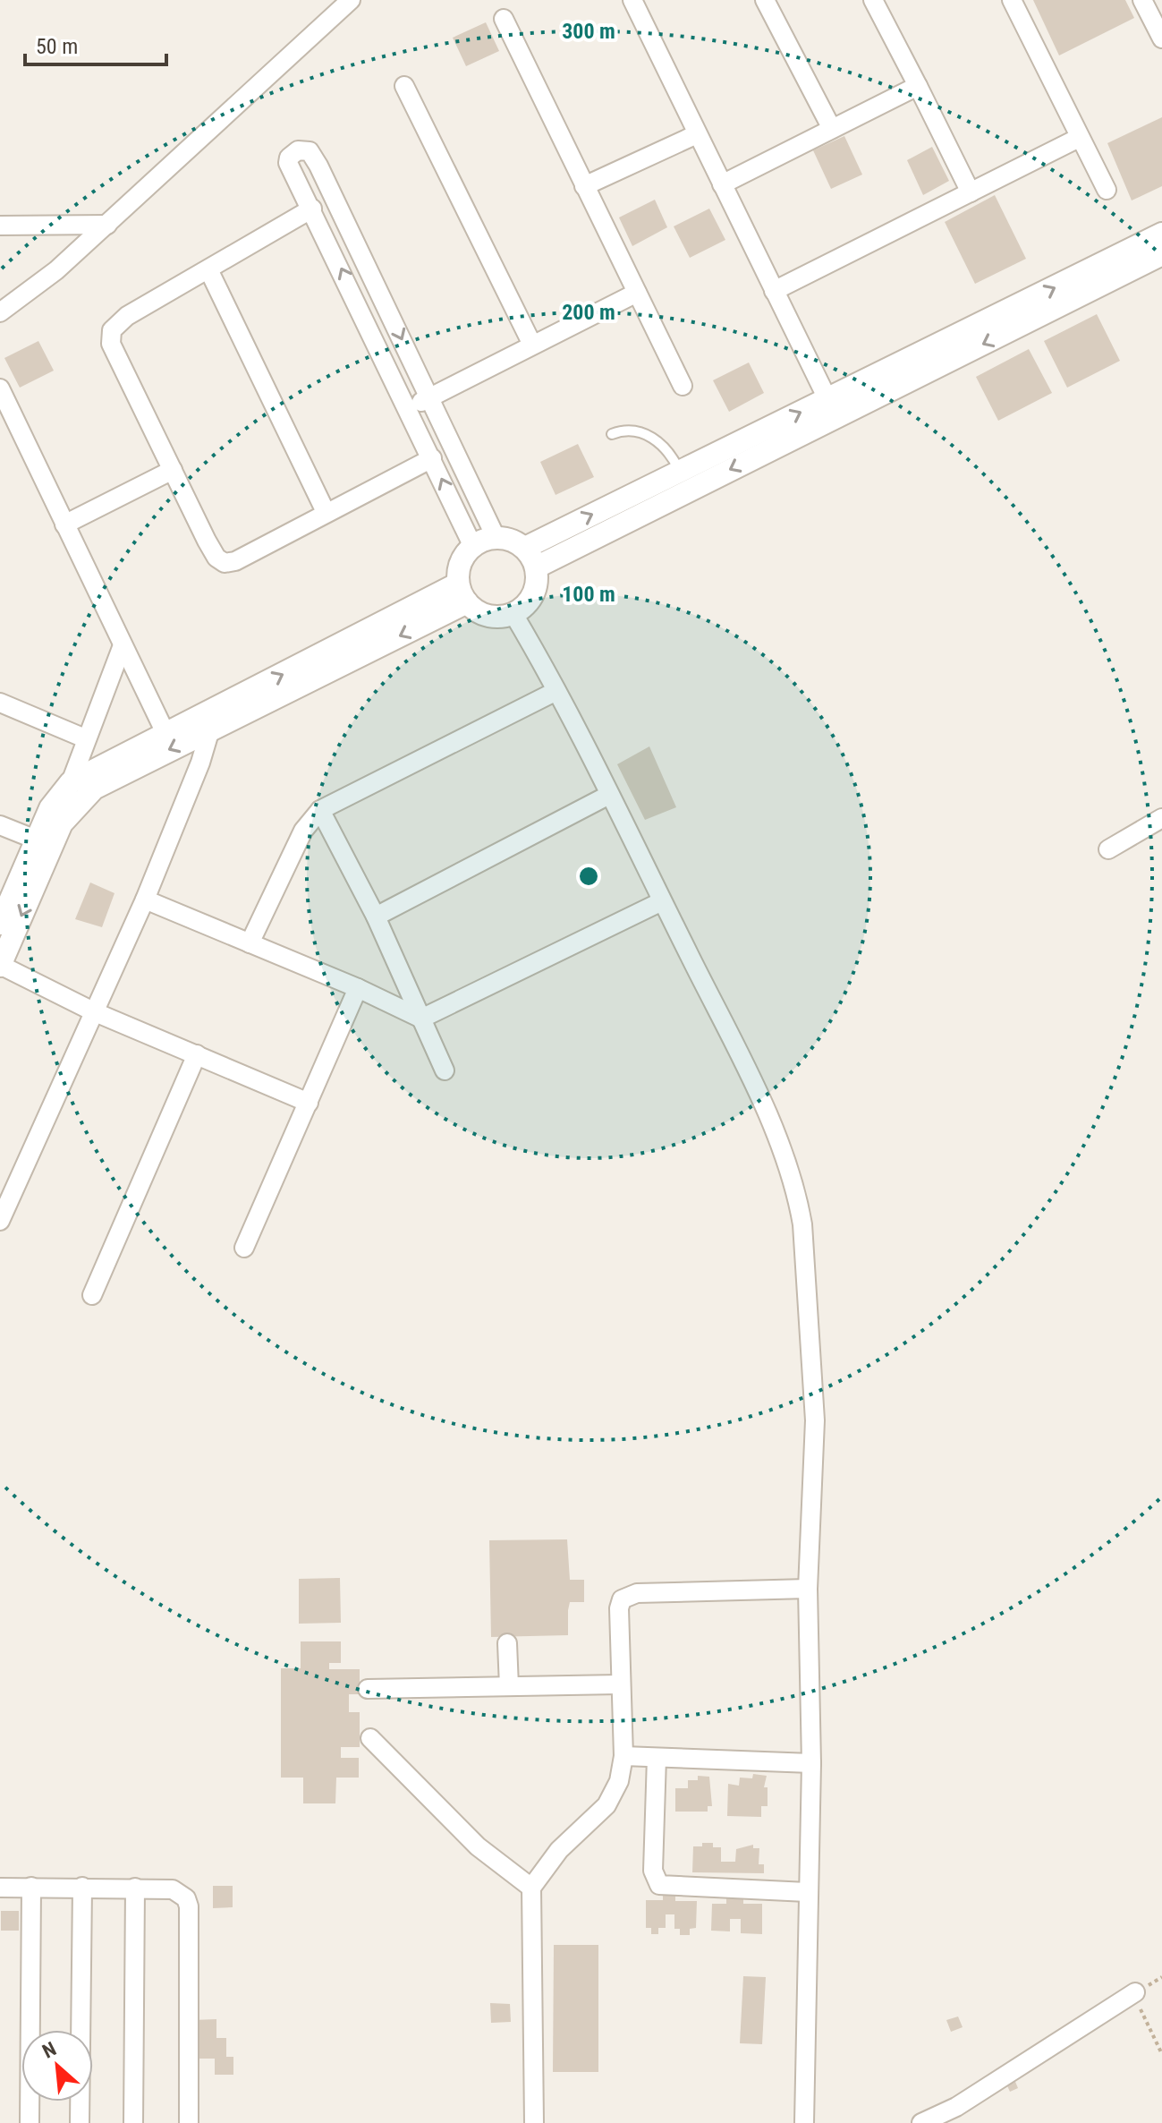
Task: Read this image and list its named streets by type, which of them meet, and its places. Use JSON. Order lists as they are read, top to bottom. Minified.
{"scale_bar":"50 m","north":"top left","rings":["300 m","200 m","100 m"]}
